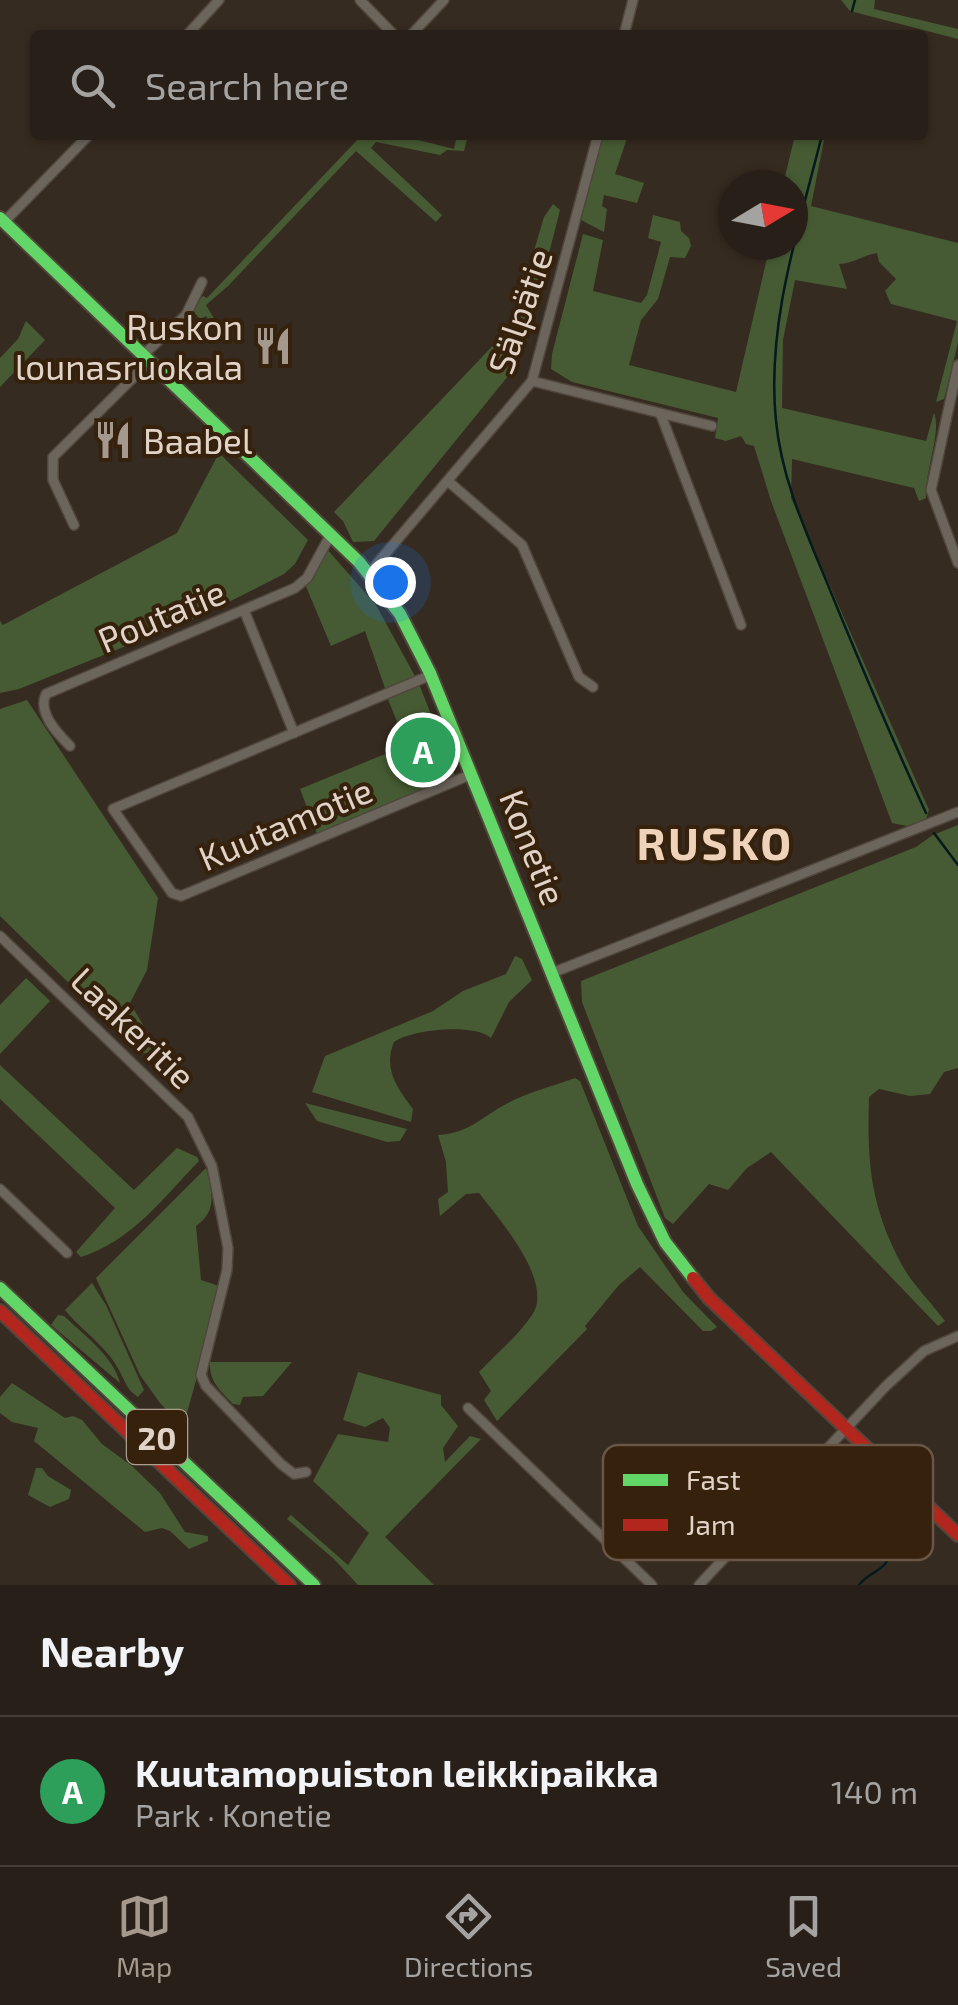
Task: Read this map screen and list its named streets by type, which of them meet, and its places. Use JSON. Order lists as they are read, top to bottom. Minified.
{"streets":{"main road":["Konetie","20"],"street":["Sälpätie","Poutatie","Kuutamotie","Laakeritie"]},"crossings":[["Sälpätie","Konetie"],["Poutatie","Konetie"],["Kuutamotie","Konetie"]],"districts":["RUSKO"],"places":{"restaurant":["Ruskon lounasruokala","Baabel"]},"legend":["Fast","Jam"],"north":"right","page":{"search":"Search here","pins":"A","heading":"Nearby","list":[{"mark":"A","name":"Kuutamopuiston leikkipaikka","note":"Park · Konetie","value":"140 m"}],"nav":["Map","Directions","Saved"]}}
